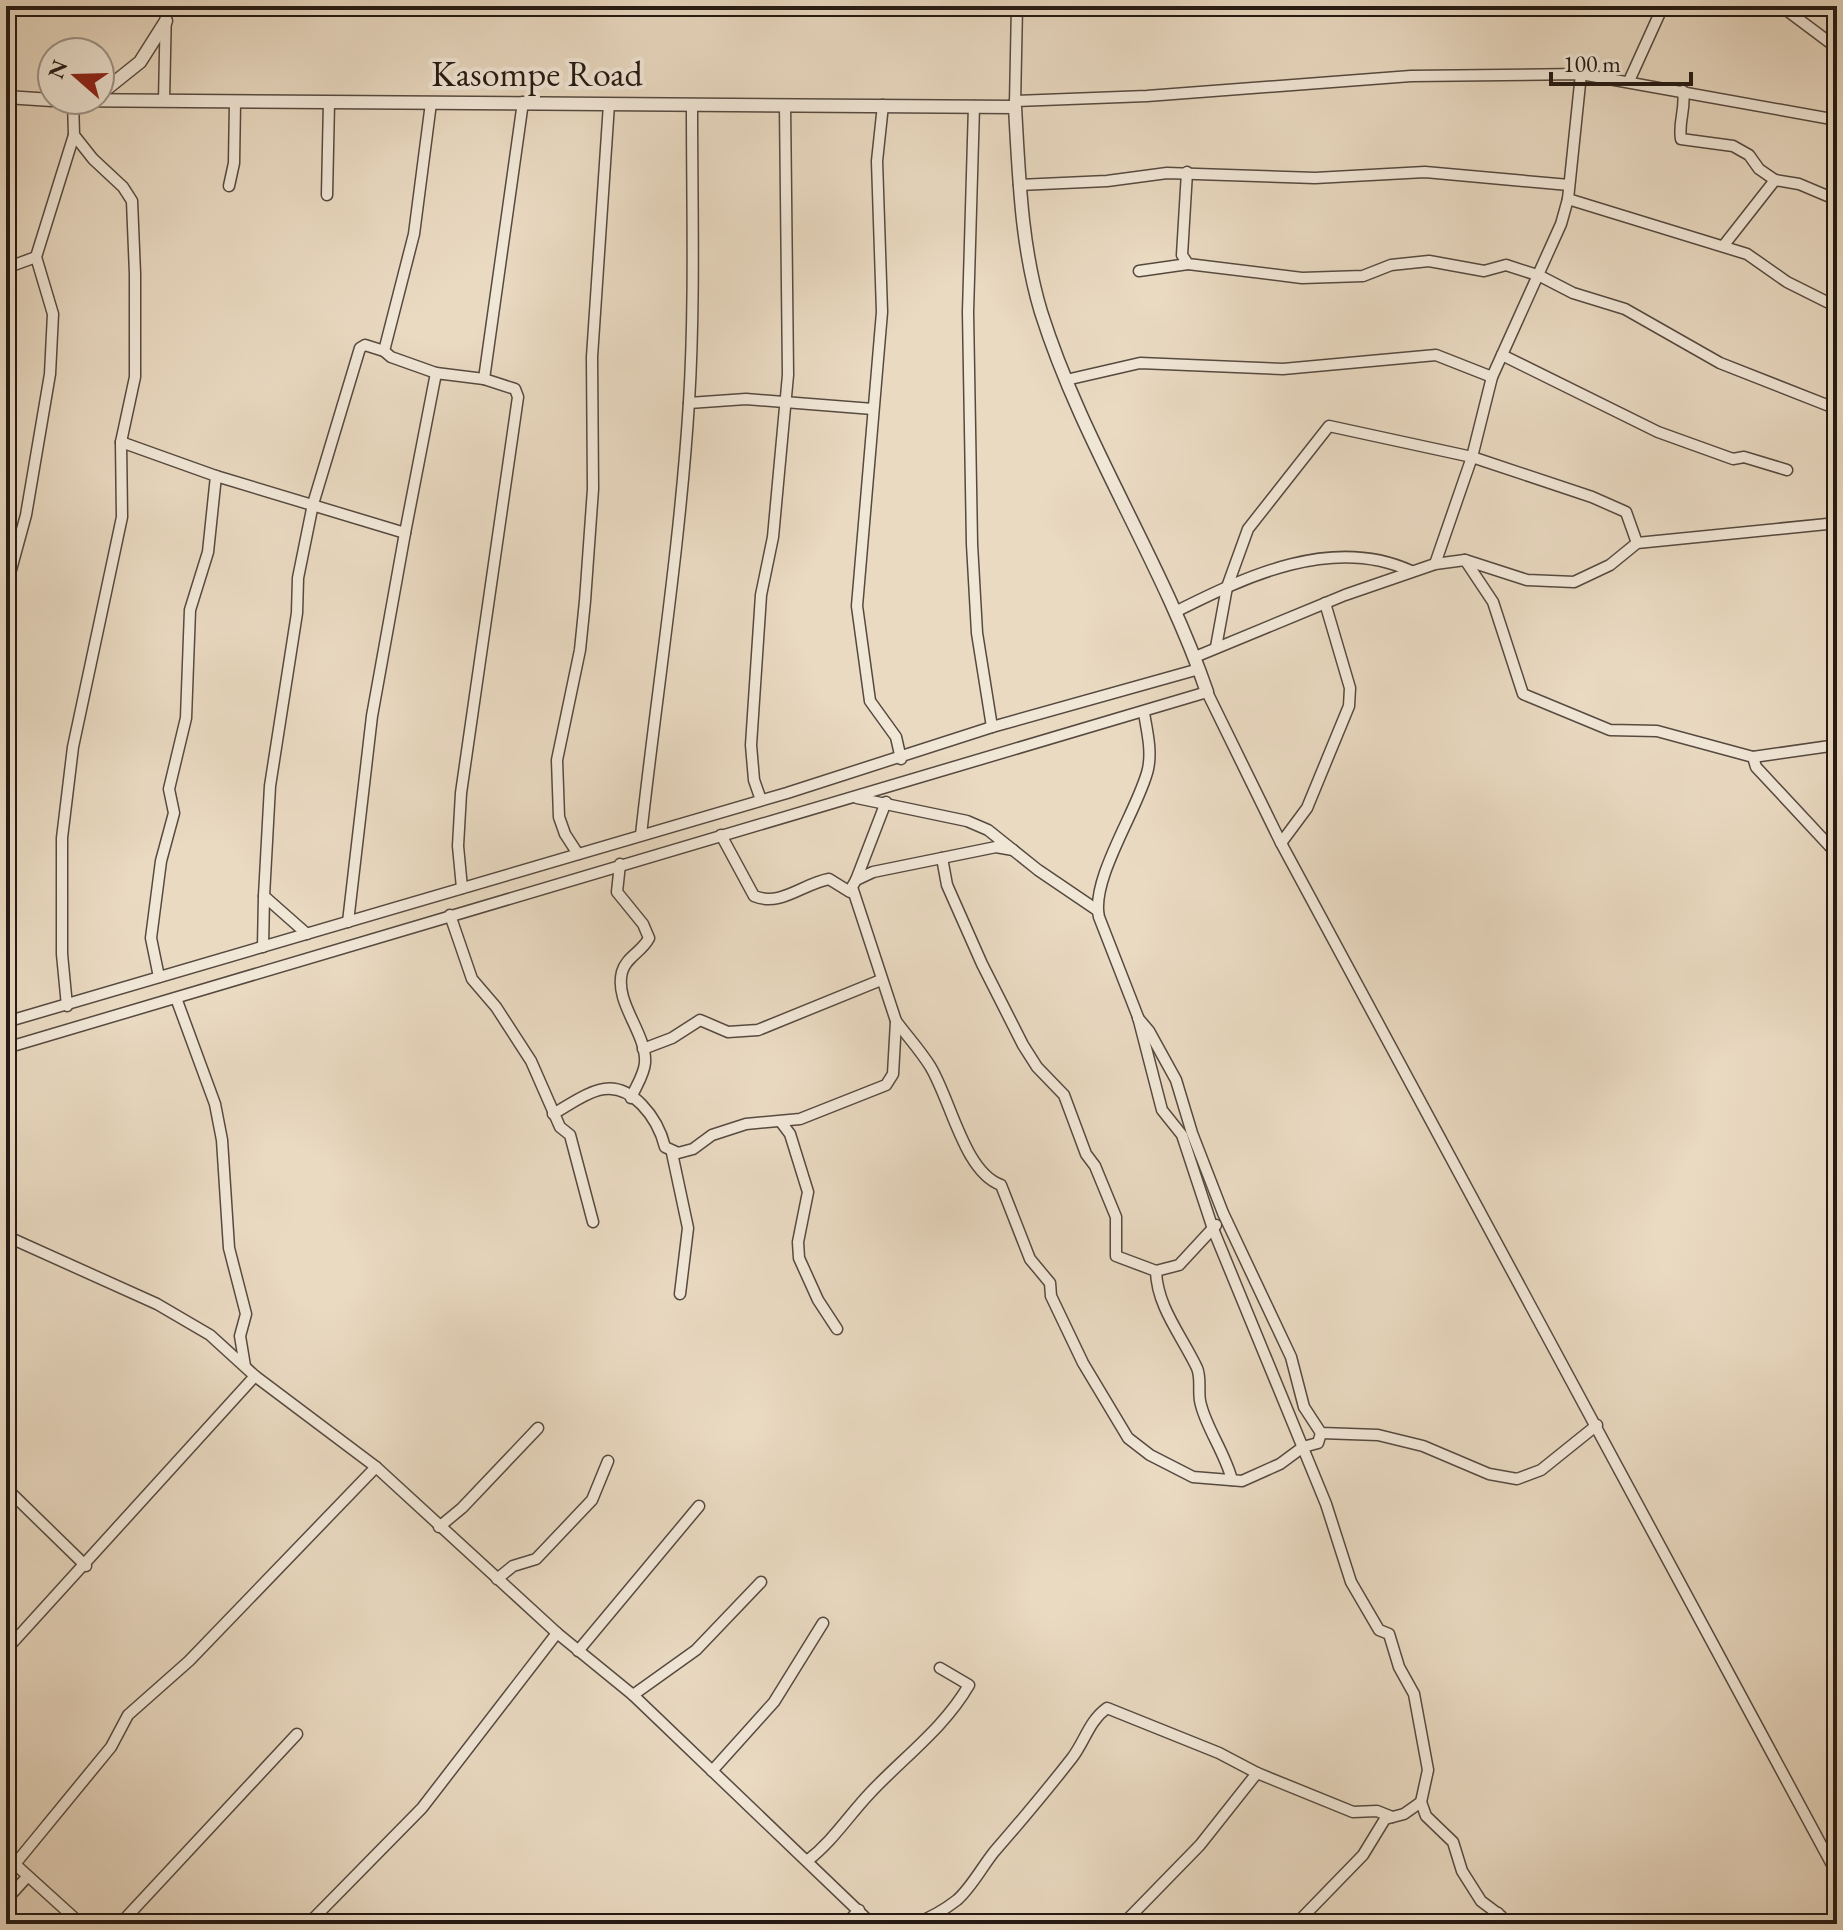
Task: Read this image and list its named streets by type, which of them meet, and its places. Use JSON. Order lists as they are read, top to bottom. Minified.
{"streets":{"street":["Kasompe Road"]},"scale_bar":"100 m","north":"left"}
